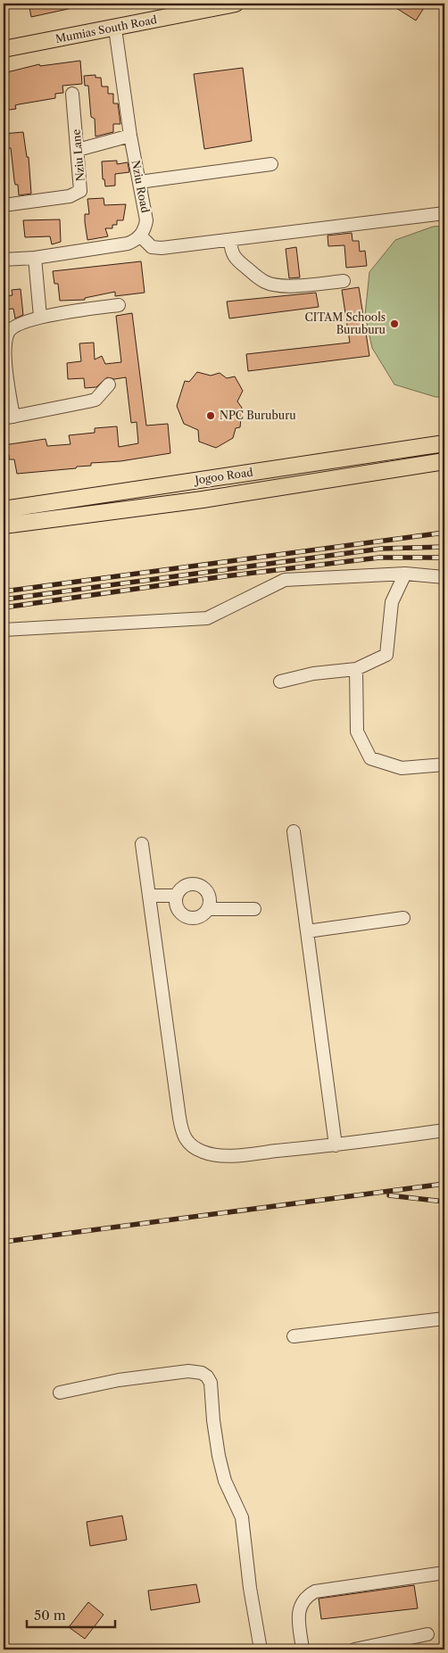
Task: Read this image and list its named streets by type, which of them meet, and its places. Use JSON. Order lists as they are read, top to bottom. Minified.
{"streets":{"main road":["Mumias South Road","Jogoo Road"],"street":["Nziu Lane","Nziu Road"]},"crossings":[["Mumias South Road","Nziu Road"]],"places":["CITAM Schools Buruburu","NPC Buruburu"],"scale_bar":"50 m"}
